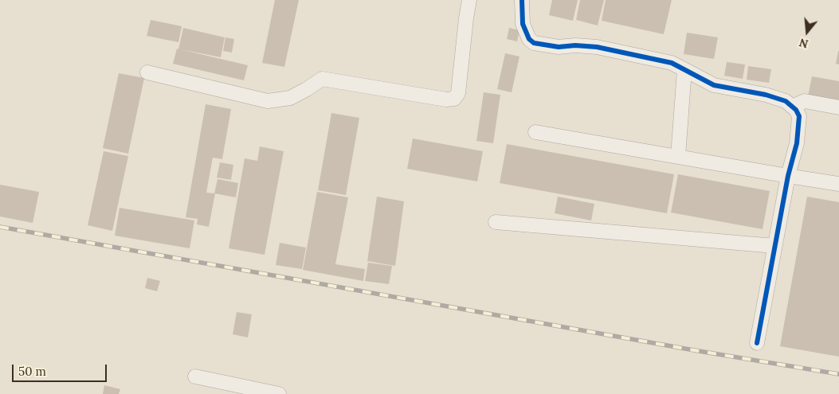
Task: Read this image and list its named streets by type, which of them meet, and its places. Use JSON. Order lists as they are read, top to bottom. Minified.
{"scale_bar":"50 m","north":"bottom"}
